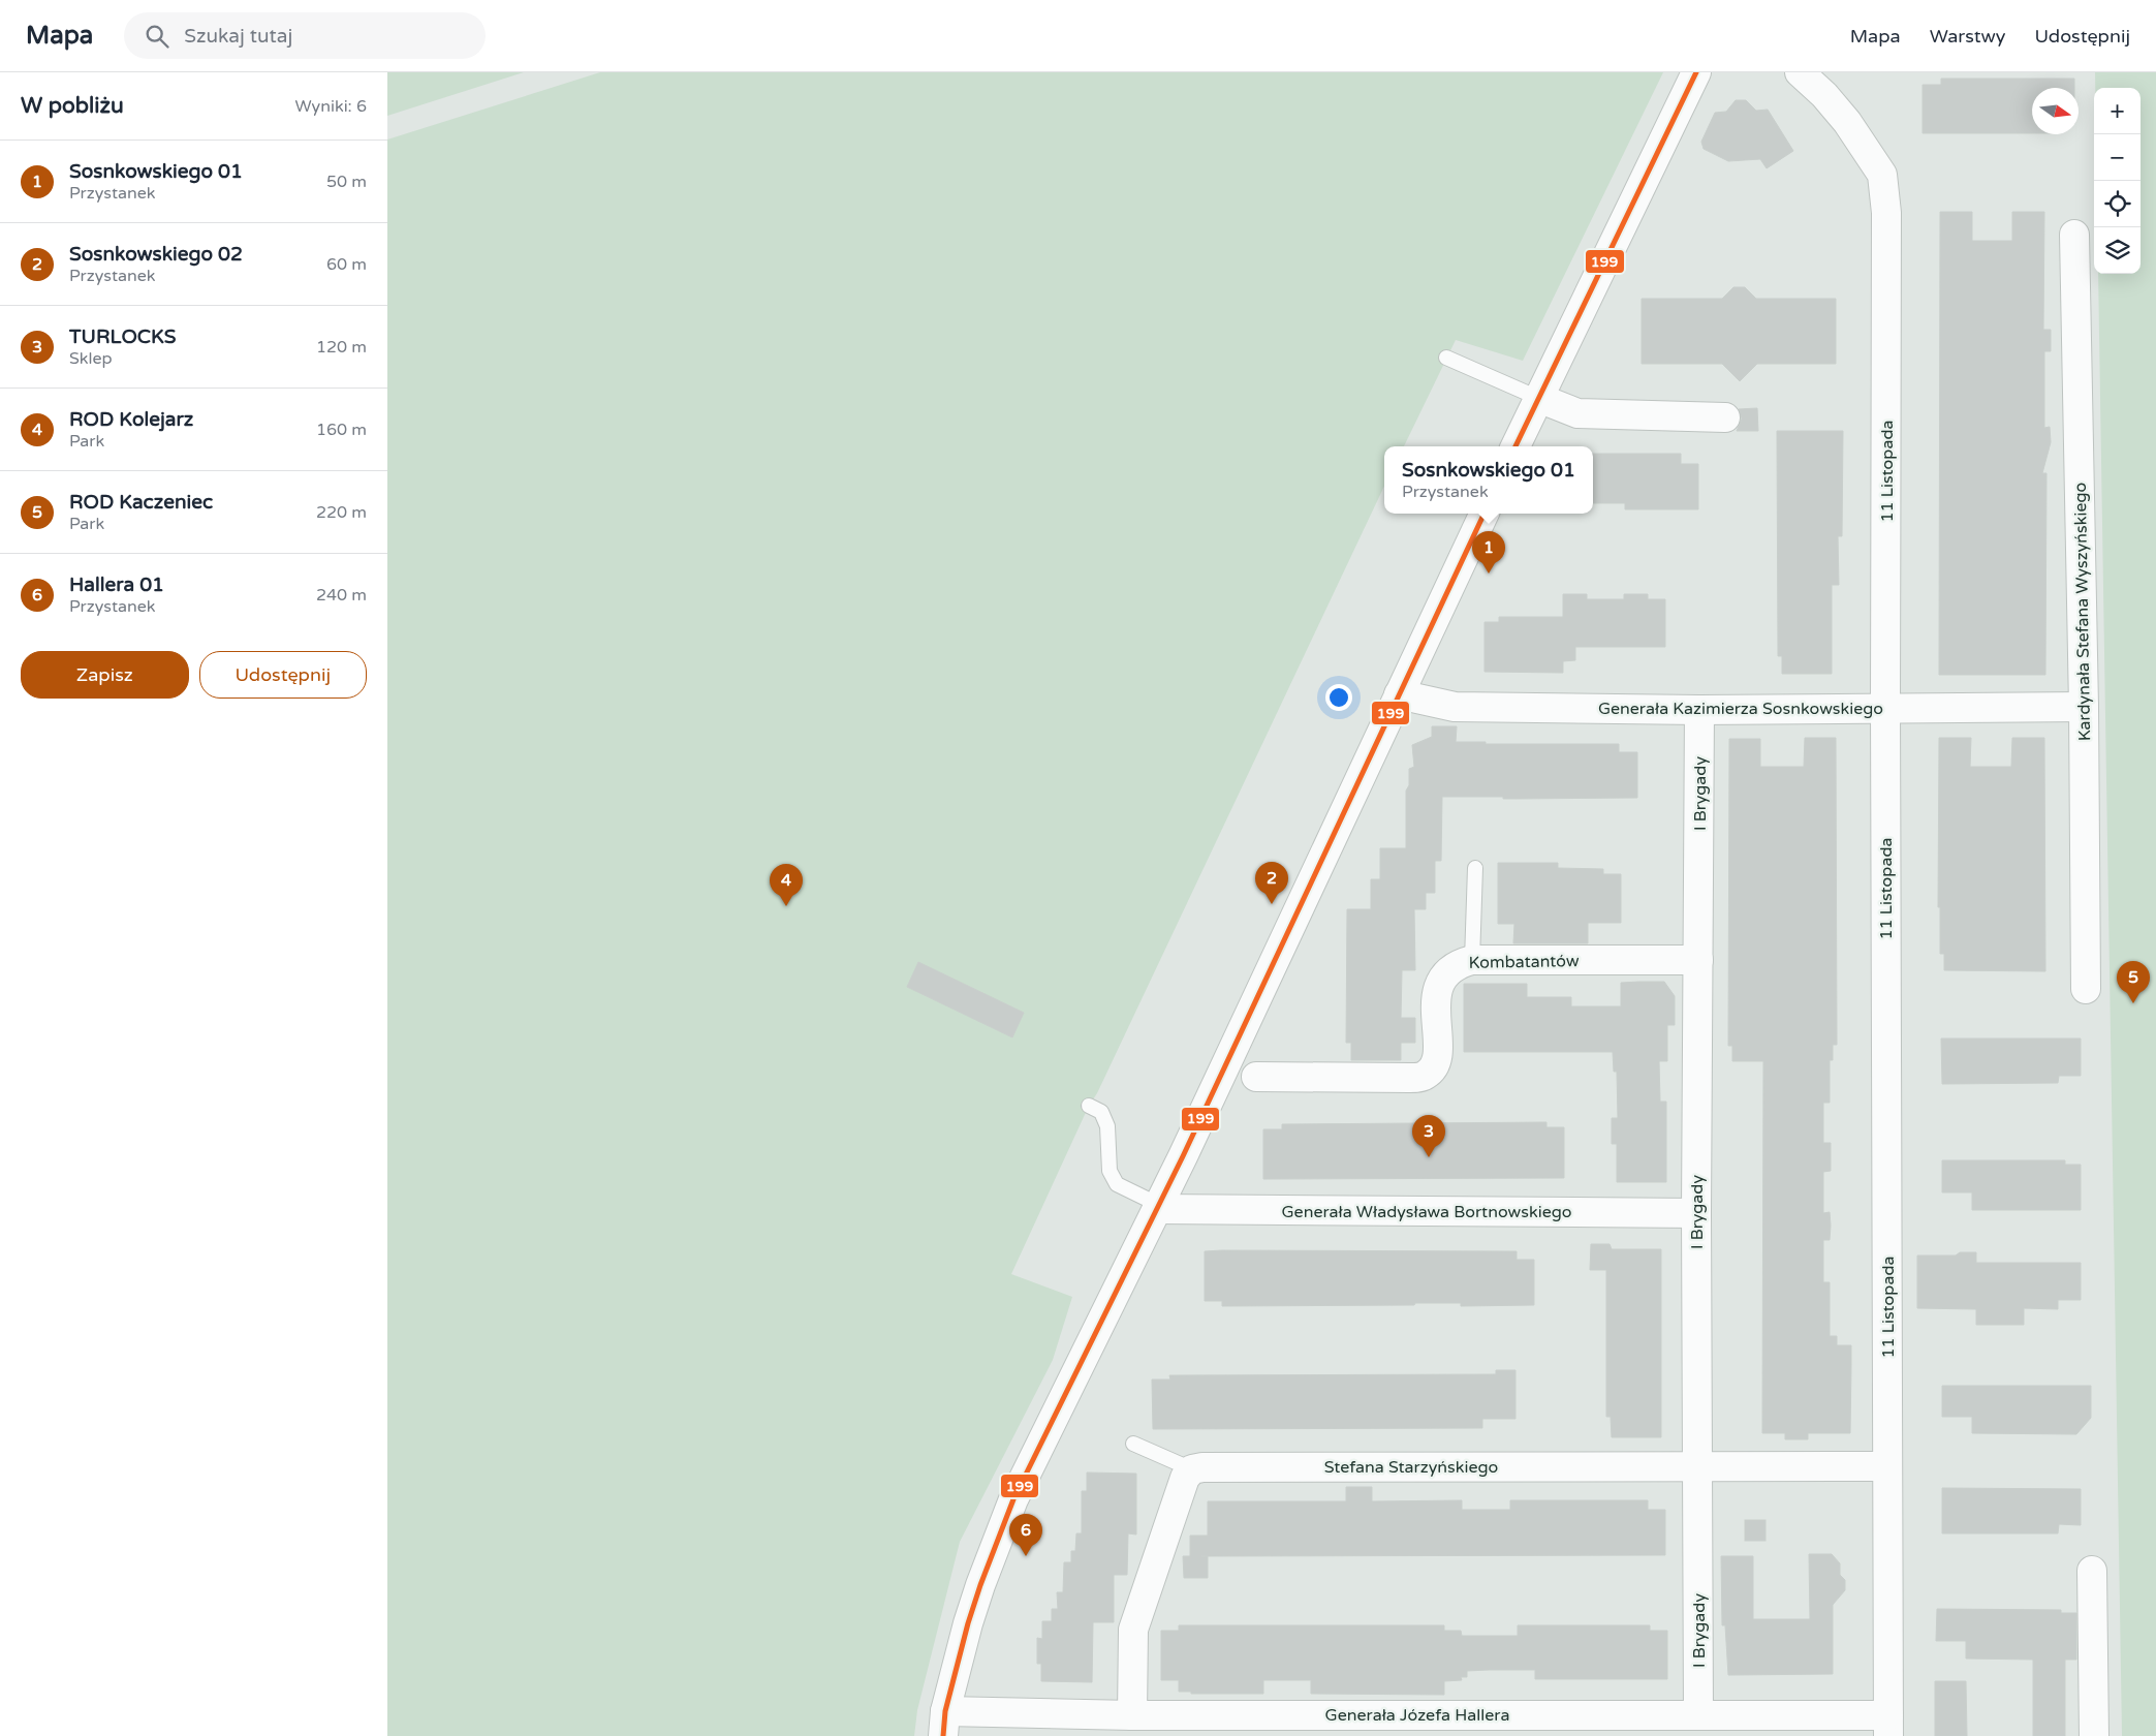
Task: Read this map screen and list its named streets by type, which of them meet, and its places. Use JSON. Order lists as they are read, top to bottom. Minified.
{"streets":{"street":["11 Listopada","Kardynała Stefana Wyszyńskiego","Generała Kazimierza Sosnkowskiego","I Brygady","Kombatantów","Generała Władysława Bortnowskiego","Stefana Starzyńskiego","Generała Józefa Hallera"]},"crossings":[["11 Listopada","Generała Kazimierza Sosnkowskiego"],["11 Listopada","Stefana Starzyńskiego"],["11 Listopada","Generała Józefa Hallera"],["Kardynała Stefana Wyszyńskiego","Generała Kazimierza Sosnkowskiego"],["Generała Kazimierza Sosnkowskiego","I Brygady"],["I Brygady","Kombatantów"],["I Brygady","Generała Władysława Bortnowskiego"],["I Brygady","Stefana Starzyńskiego"],["I Brygady","Generała Józefa Hallera"]],"lines":["transit line 199"],"north":"right","page":{"header":"Mapa","search":"Szukaj tutaj","nav":["Mapa","Warstwy","Udostępnij"],"heading":["W pobliżu","Wyniki: 6"],"map_buttons":["+","−"],"list":[{"mark":"1","name":"Sosnkowskiego 01","note":"Przystanek","value":"50 m"},{"mark":"2","name":"Sosnkowskiego 02","note":"Przystanek","value":"60 m"},{"mark":"3","name":"TURLOCKS","note":"Sklep","value":"120 m"},{"mark":"4","name":"ROD Kolejarz","note":"Park","value":"160 m"},{"mark":"5","name":"ROD Kaczeniec","note":"Park","value":"220 m"},{"mark":"6","name":"Hallera 01","note":"Przystanek","value":"240 m"}],"popup":["Sosnkowskiego 01","Przystanek"],"pins":["1","2","4","5","3","6"],"buttons":["Zapisz","Udostępnij"]}}
